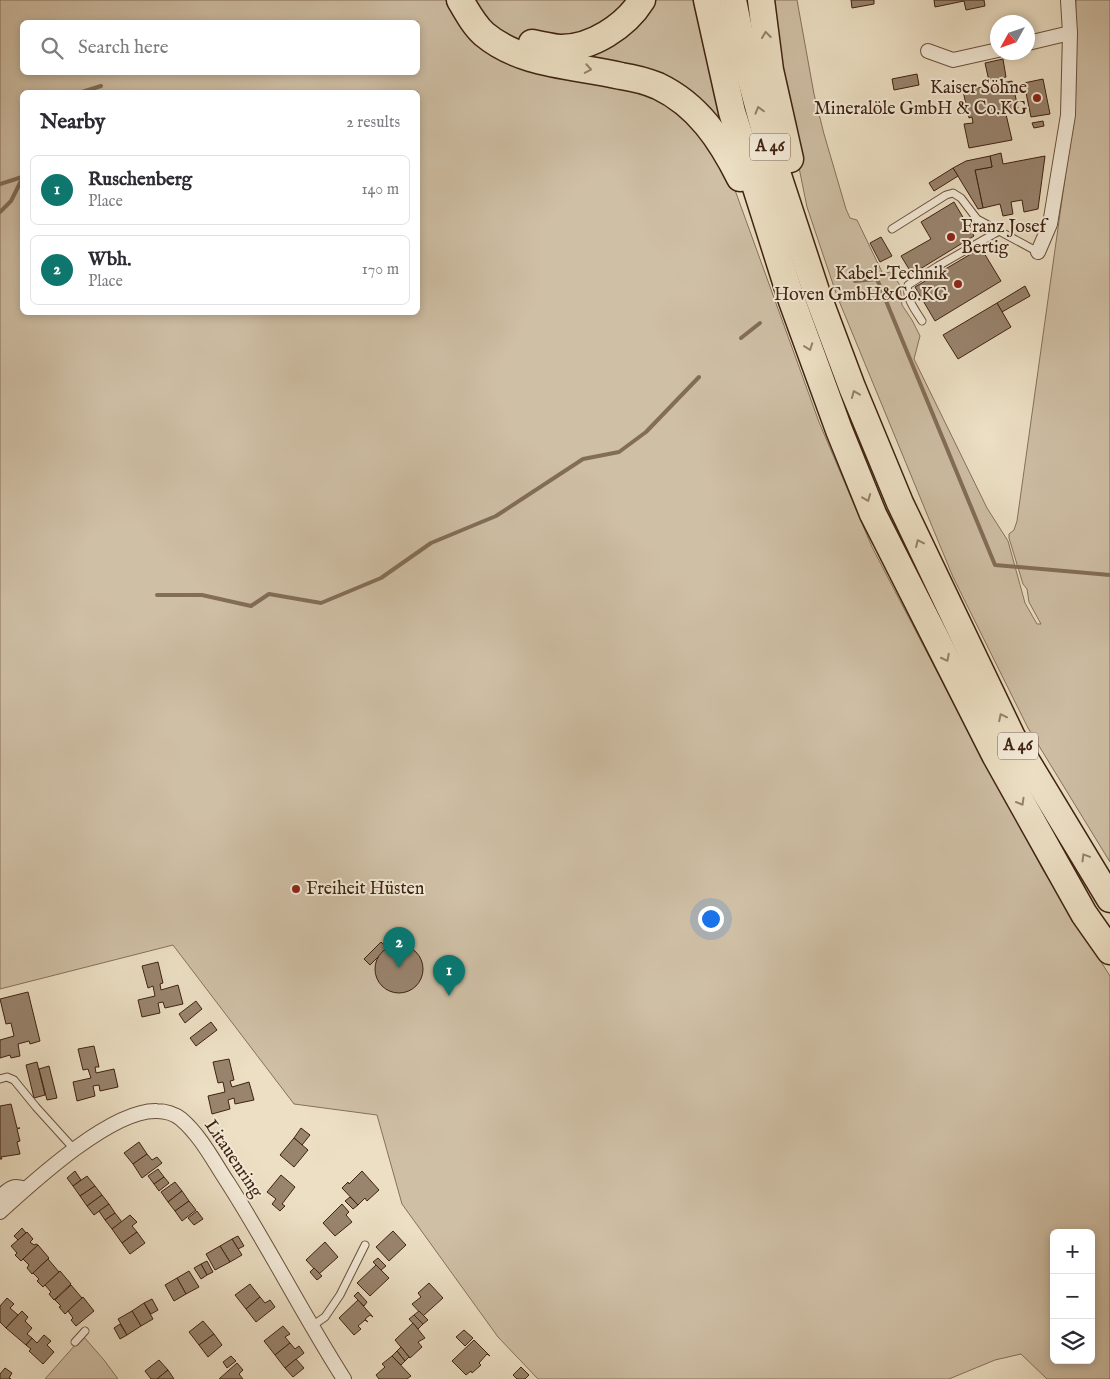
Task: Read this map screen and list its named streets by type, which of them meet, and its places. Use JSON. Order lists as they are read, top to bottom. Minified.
{"streets":{"highway":["A 46"],"street":["Litauenring"]},"places":["Kaiser Söhne Mineralöle GmbH & Co.KG","Franz Josef Bertig","Kabel-Technik Hoven GmbH&Co.KG","Freiheit Hüsten"],"north":"bottom left","page":{"search":"Search here","heading":["Nearby","2 results"],"list":[{"mark":"1","name":"Ruschenberg","note":"Place","value":"140 m"},{"mark":"2","name":"Wbh.","note":"Place","value":"170 m"}],"pins":["2","1"],"map_buttons":["+","−"]}}
